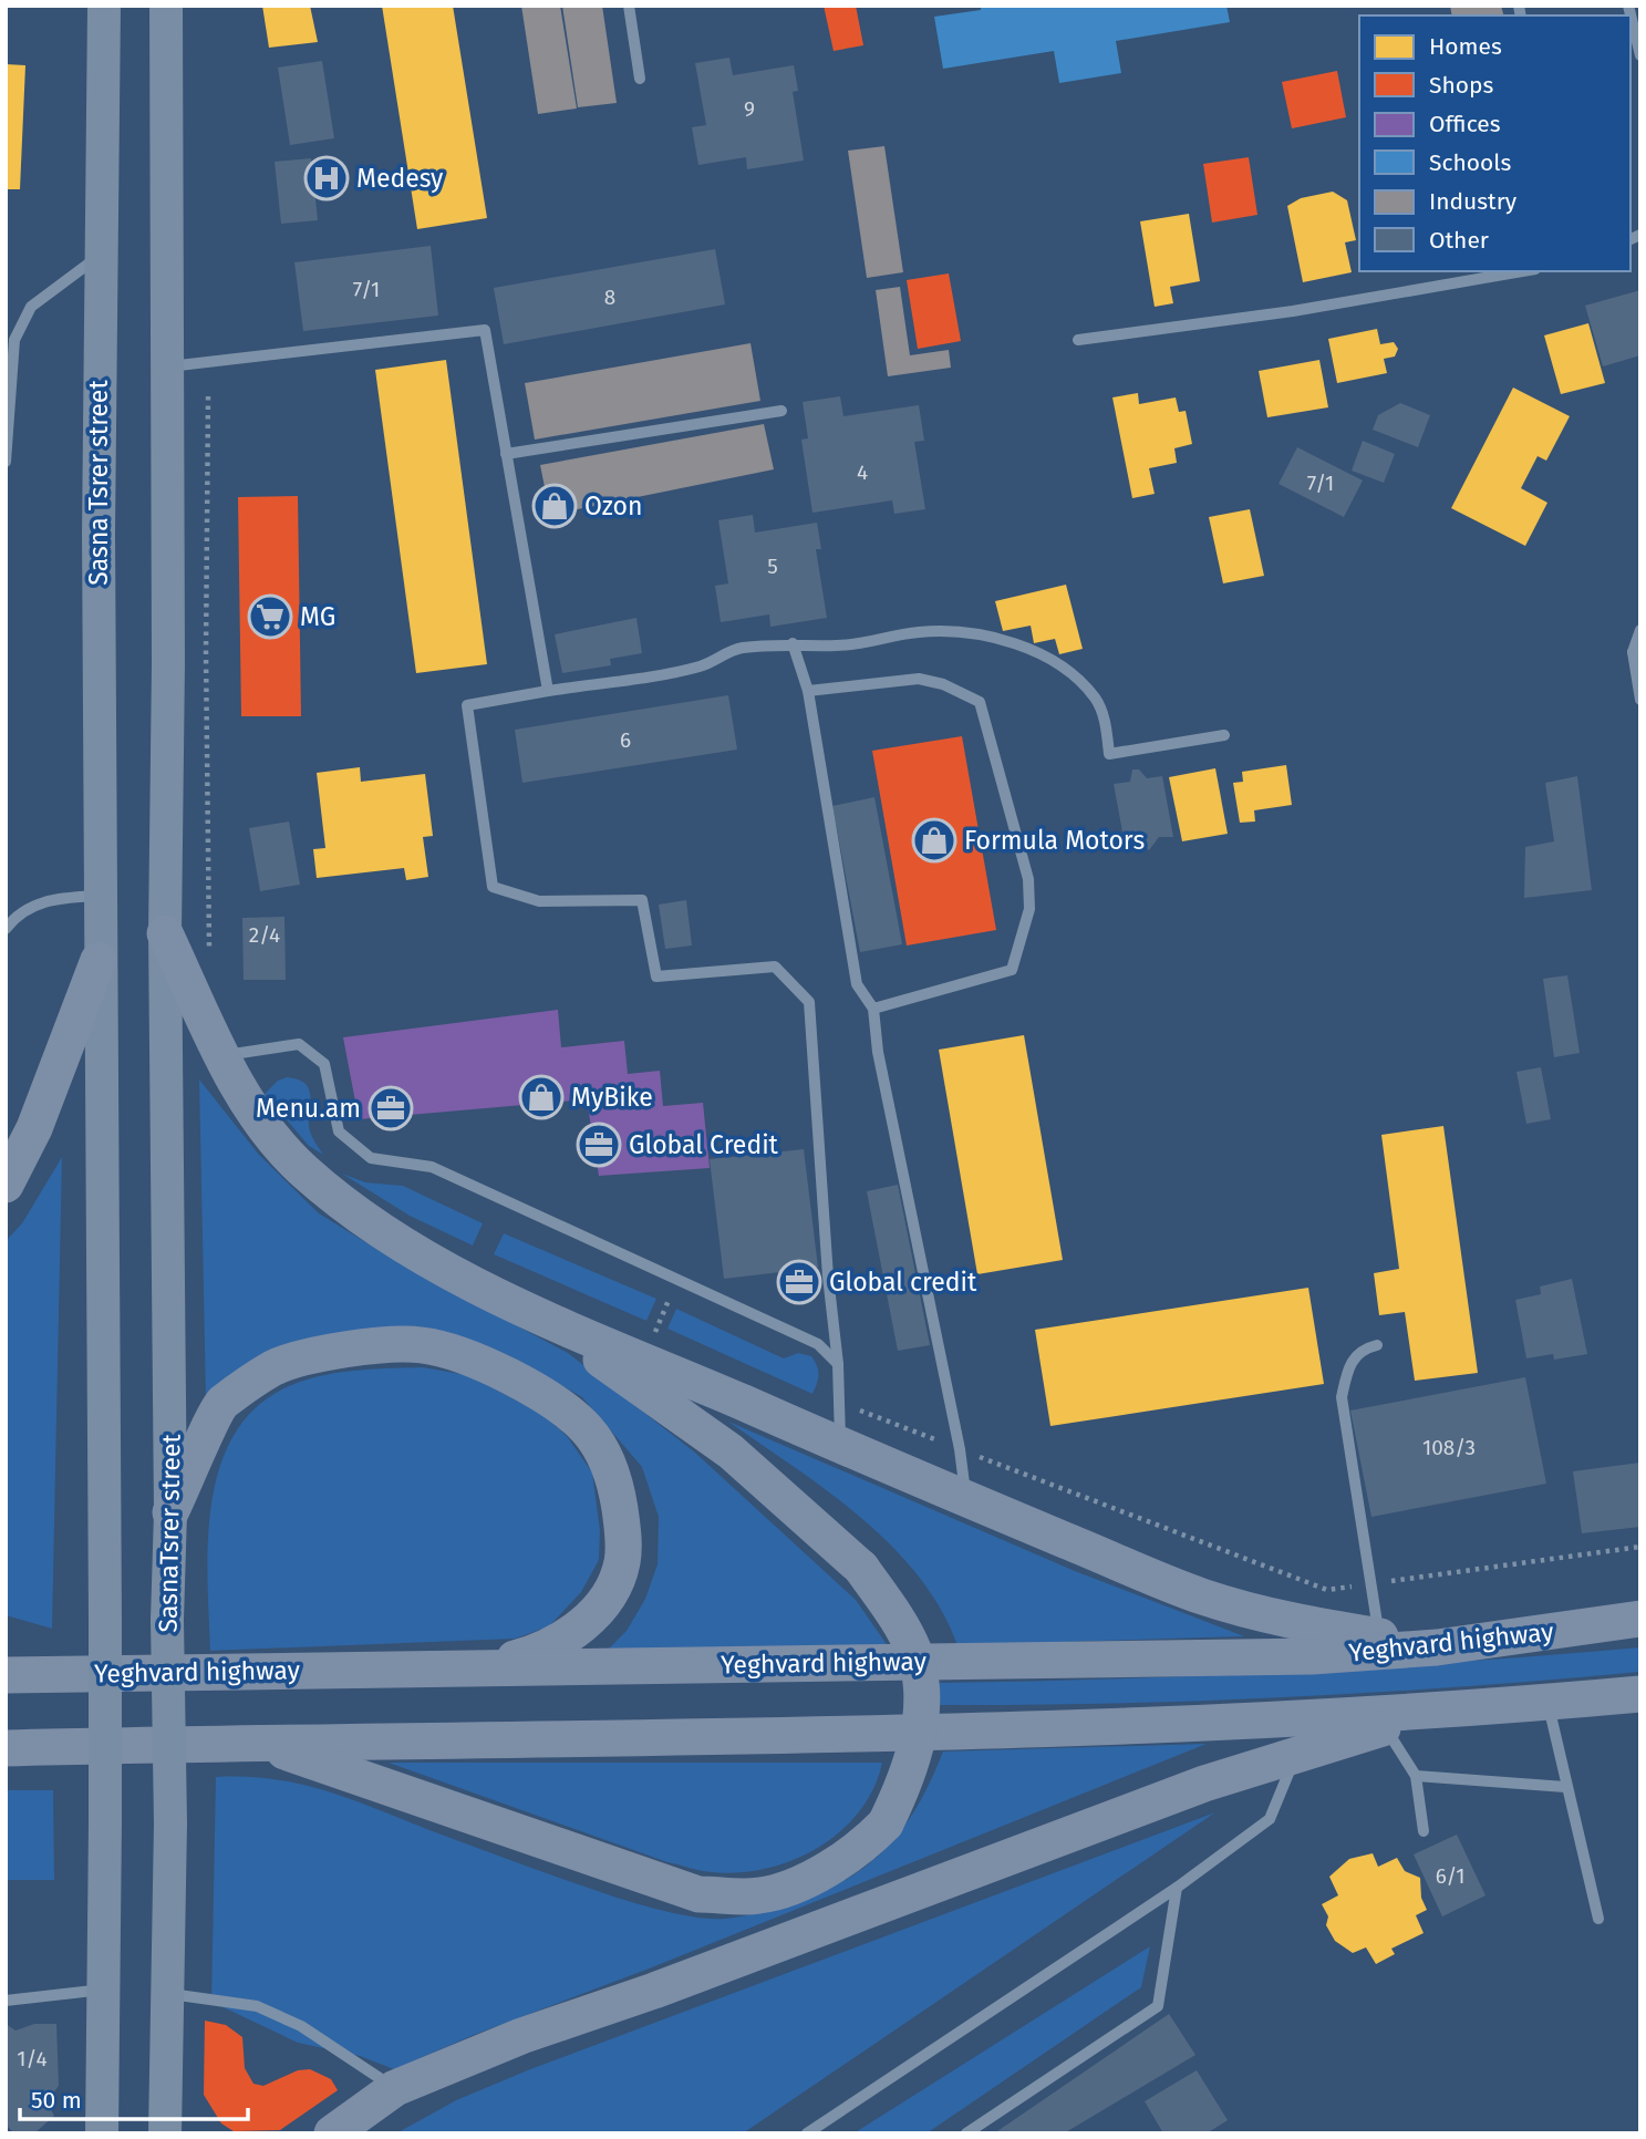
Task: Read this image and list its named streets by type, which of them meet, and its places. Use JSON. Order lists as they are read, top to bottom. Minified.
{"streets":{"main road":["Sasna Tsrer street","SasnaTsrer street","Yeghvard highway"]},"places":{"hospital":["Medesy"],"shop":["Ozon","Formula Motors","MyBike"],"supermarket":["MG"],"office":["Menu.am","Global Credit","Global credit"]},"house_numbers":["9","7/1","8","4","7/1","5","6","2/4","108/3","6/1","1/4"],"legend":["Homes","Shops","Offices","Schools","Industry","Other"],"scale_bar":"50 m"}
